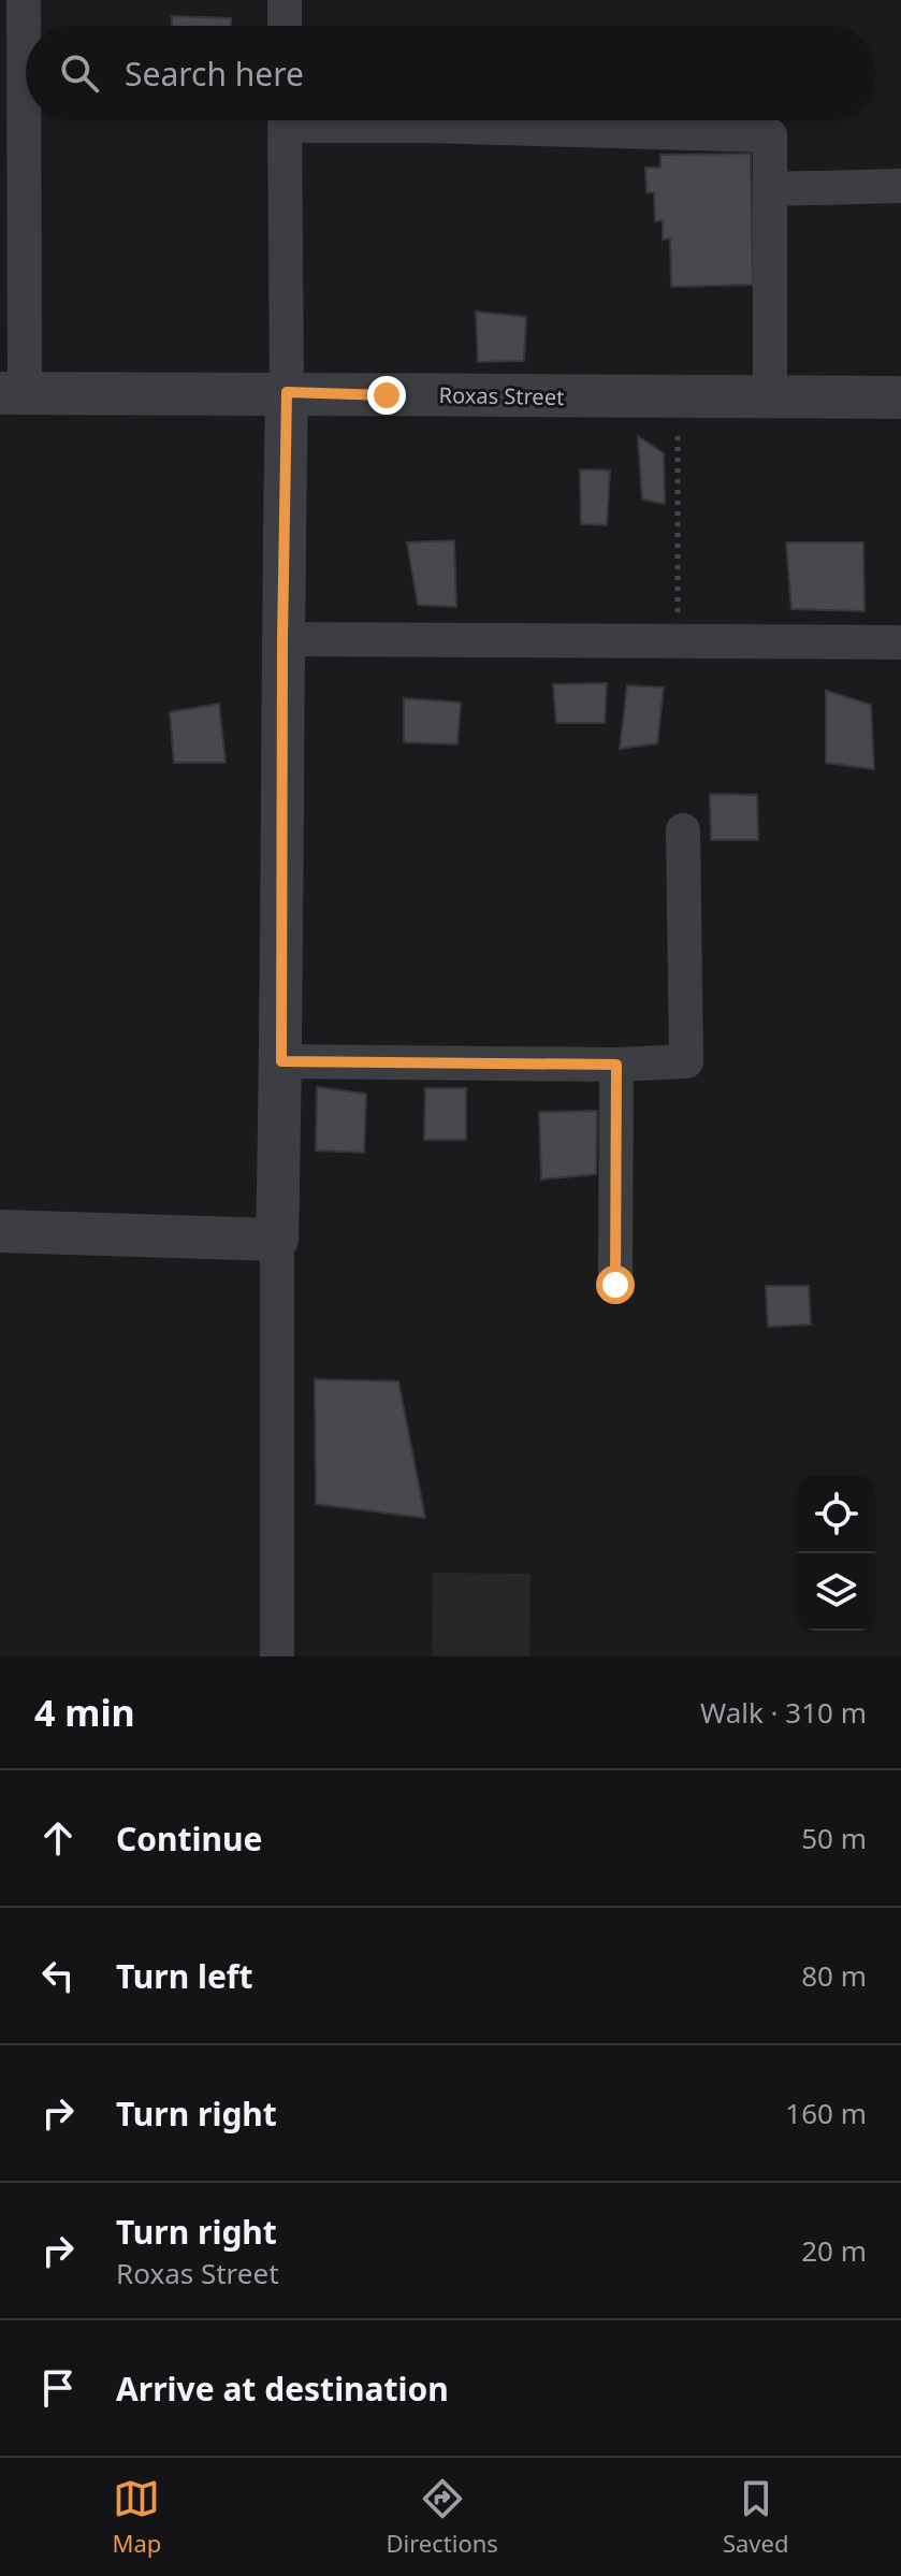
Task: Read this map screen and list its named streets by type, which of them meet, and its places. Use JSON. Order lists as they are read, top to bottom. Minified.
{"streets":{"street":["Roxas Street"]},"page":{"search":"Search here","heading":["4 min","Walk · 310 m"],"list":[["Continue","50 m"],["Turn left","80 m"],["Turn right","160 m"],["Turn right","Roxas Street","20 m"],"Arrive at destination"],"nav":["Map","Directions","Saved"]}}
